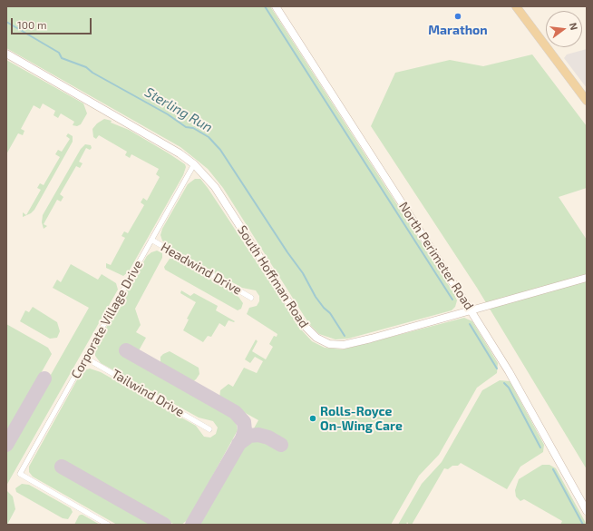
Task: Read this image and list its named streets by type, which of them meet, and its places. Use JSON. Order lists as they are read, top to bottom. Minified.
{"streets":{"street":["North Perimeter Road","Headwind Drive","South Hoffman Road","Corporate Village Drive","Tailwind Drive"]},"crossings":[["North Perimeter Road","South Hoffman Road"],["Headwind Drive","Corporate Village Drive"],["South Hoffman Road","Corporate Village Drive"],["Corporate Village Drive","Tailwind Drive"]],"water":["Sterling Run"],"places":["Marathon","Rolls-Royce On-Wing Care"],"scale_bar":"100 m","north":"right"}
